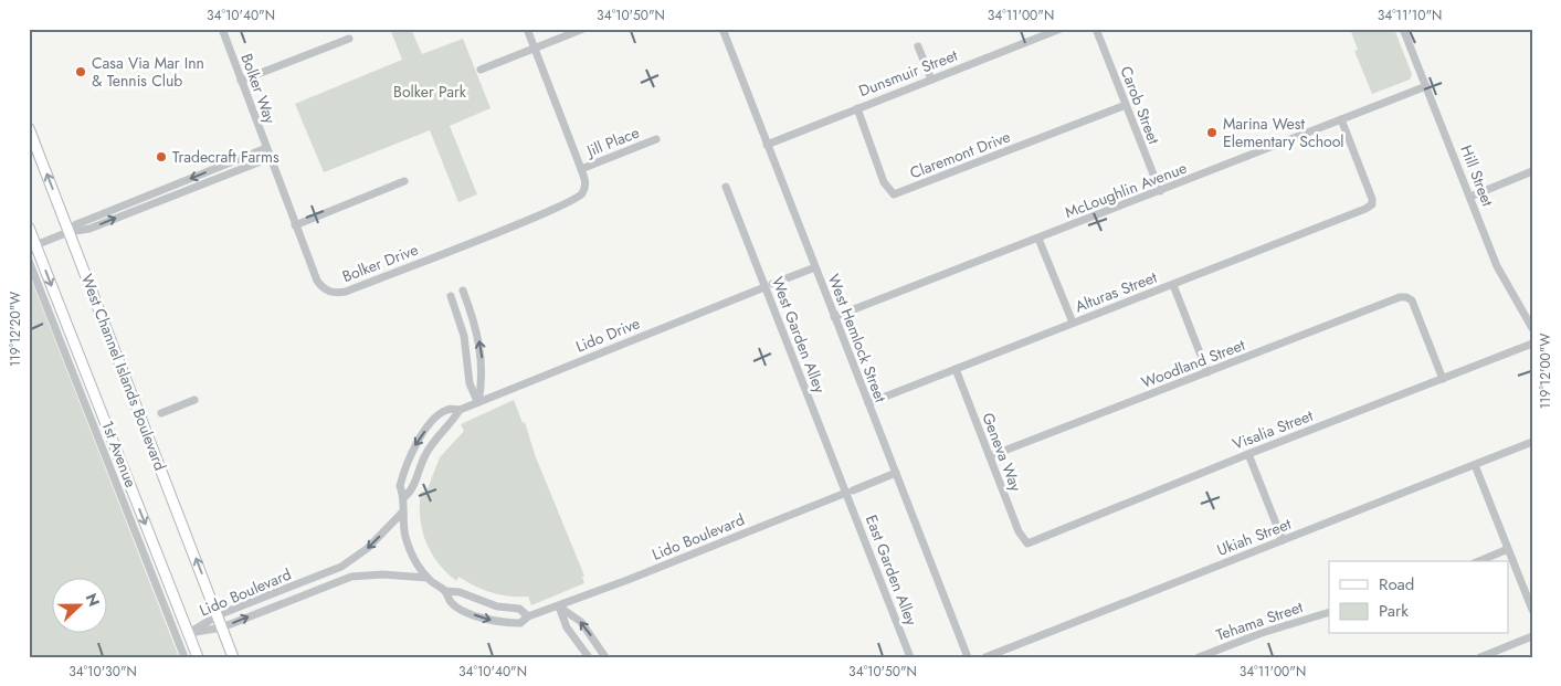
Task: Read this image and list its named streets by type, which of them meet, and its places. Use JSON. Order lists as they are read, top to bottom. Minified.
{"streets":{"main road":["West Channel Islands Boulevard"],"street":["Dunsmuir Street","Bolker Way","Carob Street","Jill Place","Claremont Drive","Hill Street","McLoughlin Avenue","Bolker Drive","Alturas Street","Lido Drive","West Garden Alley","West Hemlock Street","Woodland Street","Visalia Street","Geneva Way","1st Avenue","Lido Boulevard","Ukiah Street","East Garden Alley","Tehama Street"]},"crossings":[["Dunsmuir Street","Claremont Drive"],["Dunsmuir Street","West Hemlock Street"],["Bolker Way","Bolker Drive"],["Carob Street","Claremont Drive"],["Carob Street","McLoughlin Avenue"],["Jill Place","Bolker Drive"],["Hill Street","McLoughlin Avenue"],["McLoughlin Avenue","Alturas Street"],["McLoughlin Avenue","West Hemlock Street"],["Alturas Street","West Hemlock Street"],["Alturas Street","Geneva Way"],["Lido Drive","West Garden Alley"],["Lido Drive","West Hemlock Street"],["Lido Drive","Lido Boulevard"],["West Garden Alley","Lido Boulevard"],["West Garden Alley","East Garden Alley"],["West Hemlock Street","Lido Boulevard"],["Woodland Street","Visalia Street"],["Woodland Street","Geneva Way"],["West Channel Islands Boulevard","Lido Boulevard"],["Visalia Street","Geneva Way"],["Lido Boulevard","East Garden Alley"]],"parks":["Bolker Park"],"places":["Casa Via Mar Inn & Tennis Club","Marina West Elementary School","Tradecraft Farms"],"legend":["Road","Park"],"north":"right","coordinates":["34°10'40\"N","34°10'50\"N","34°11'00\"N","34°11'10\"N","119°12'20\"W","119°12'00\"W","34°10'30\"N"]}
